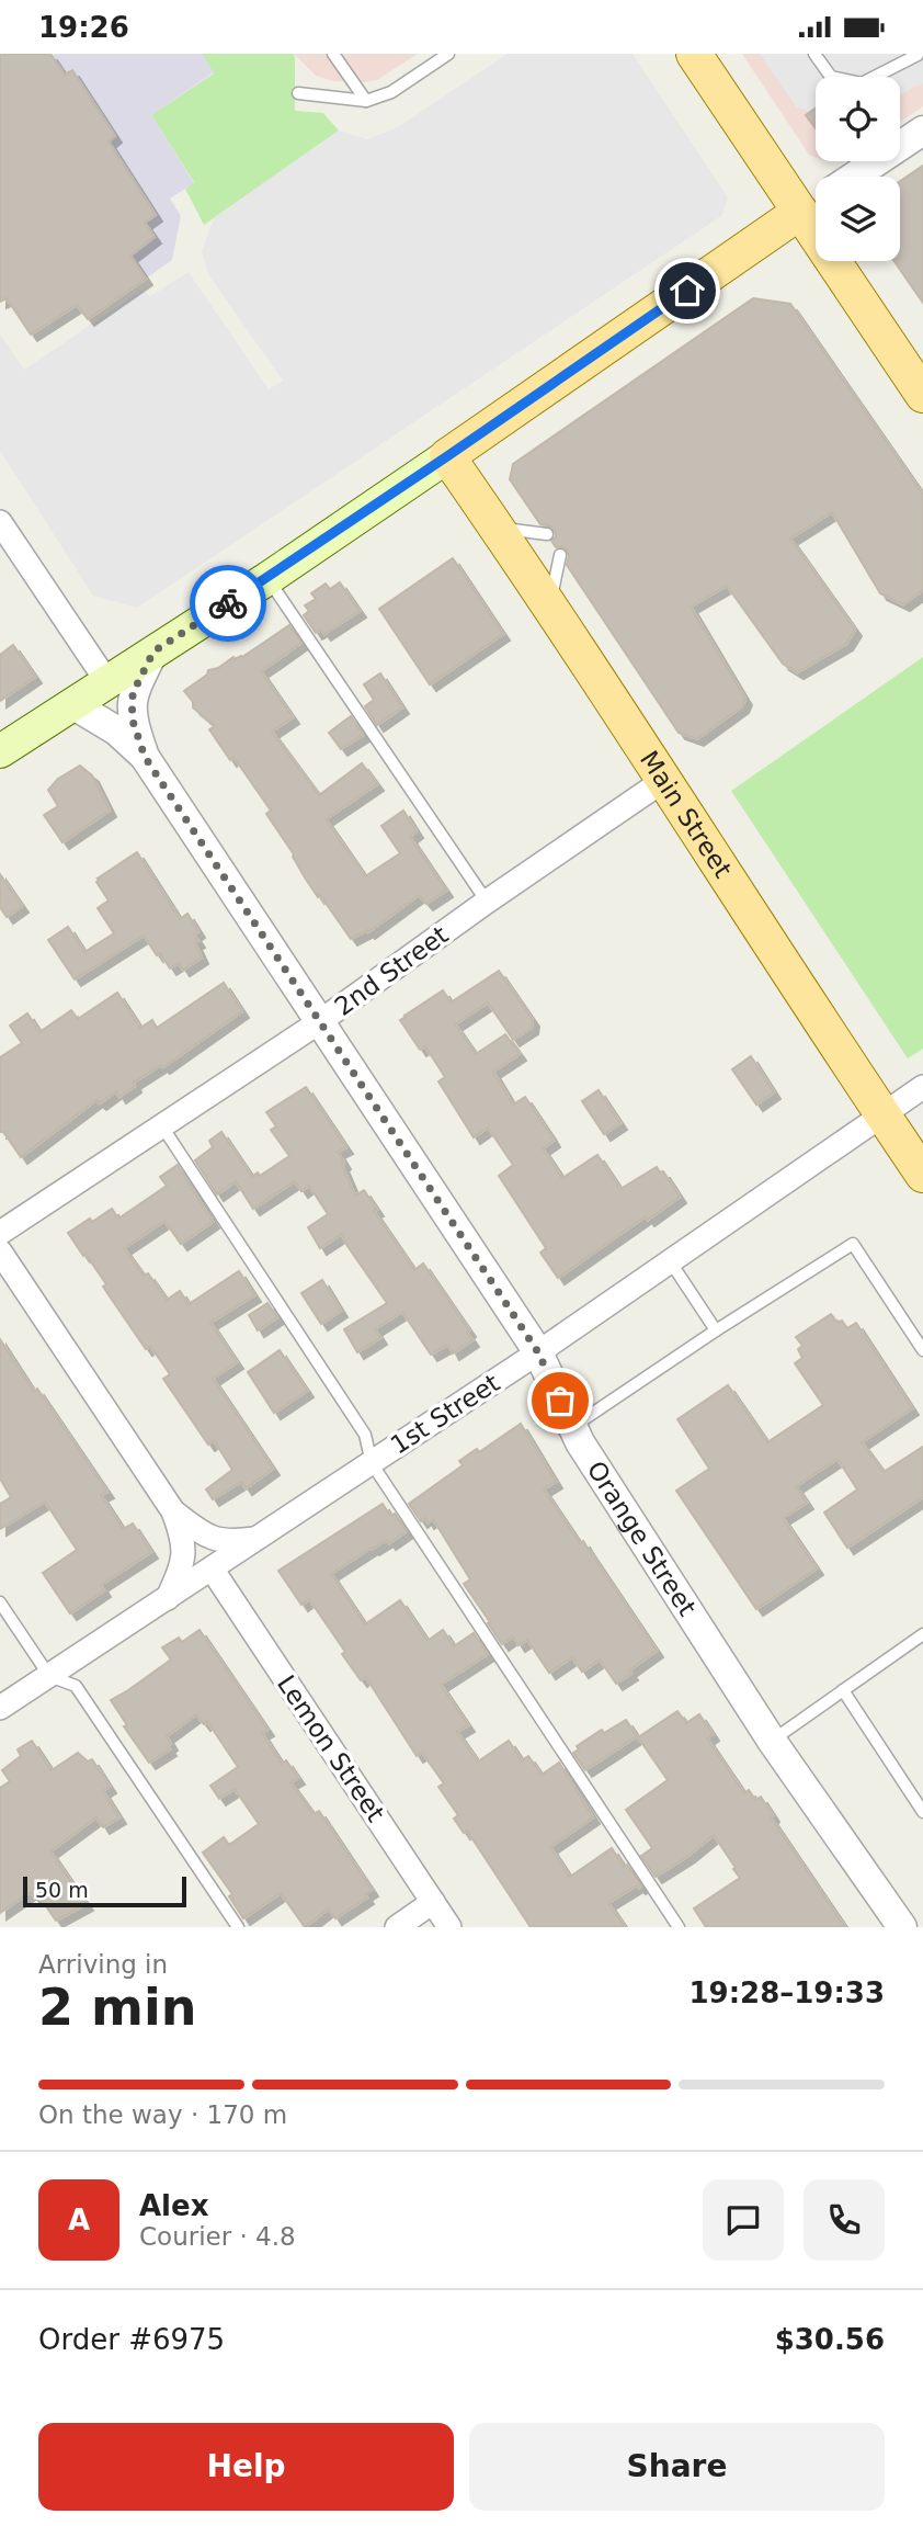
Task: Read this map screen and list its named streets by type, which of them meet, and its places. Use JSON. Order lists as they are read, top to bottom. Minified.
{"streets":{"main road":["Main Street"],"street":["2nd Street","1st Street","Orange Street","Lemon Street"]},"crossings":[["Main Street","2nd Street"],["Main Street","1st Street"],["2nd Street","Orange Street"],["1st Street","Orange Street"],["1st Street","Lemon Street"]],"scale_bar":"50 m","page":{"status":"19:26","scale":"50 m","heading":["2 min","Arriving in","19:28–19:33"],"panel":["Alex","Courier · 4.8","Order #6975","$30.56"],"bar":"On the way · 170 m","round":"A","buttons":["Help","Share"]}}
